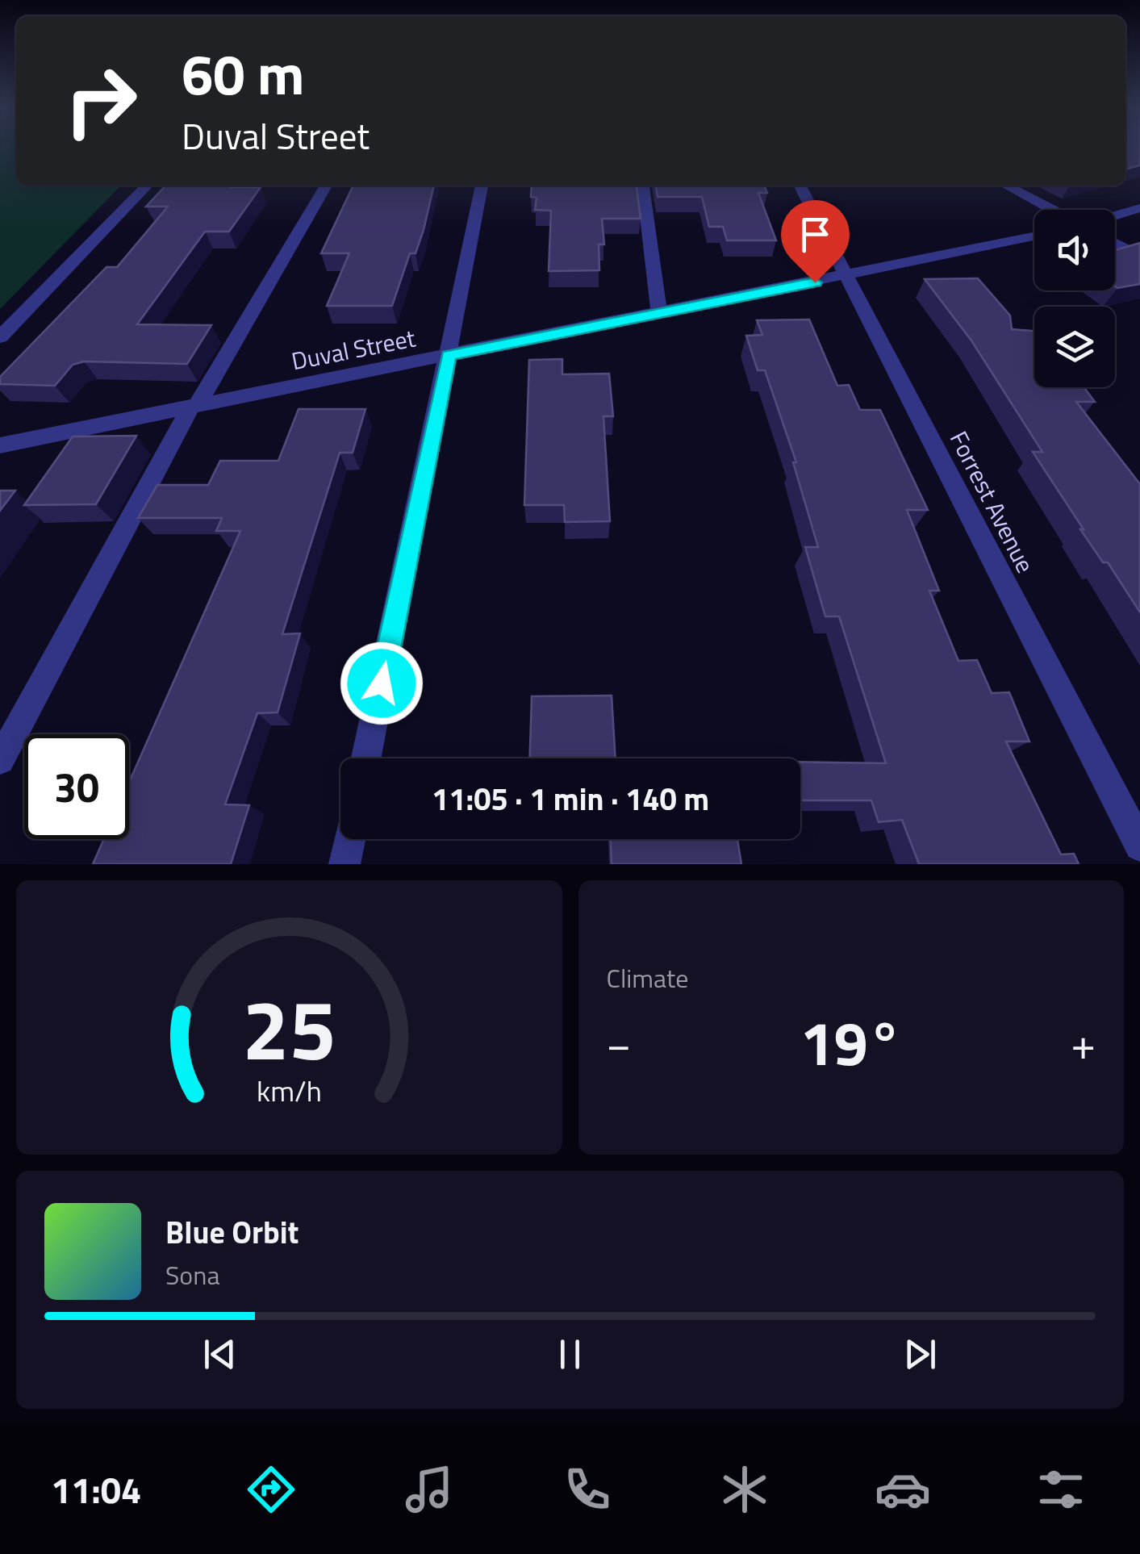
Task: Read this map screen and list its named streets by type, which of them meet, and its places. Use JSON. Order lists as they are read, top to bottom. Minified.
{"streets":{"street":["Duval Street","Forrest Avenue"]},"crossings":[["Duval Street","Forrest Avenue"]],"page":{"turn":["60 m","Duval Street"],"limit":"30","trip":"11:05 · 1 min · 140 m","tile":"Climate","heat":["−","19°","+"],"song":["Blue Orbit","Sona"],"tabs":"11:04","gauge":["25","km/h"]}}
